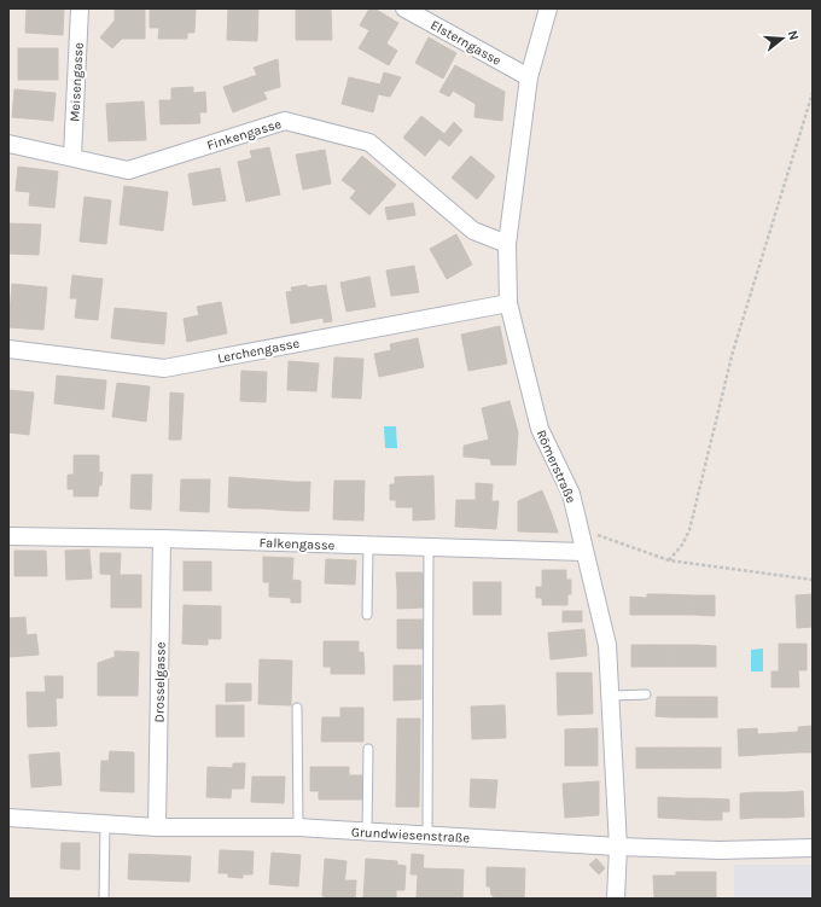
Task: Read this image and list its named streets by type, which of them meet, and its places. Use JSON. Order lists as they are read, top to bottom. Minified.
{"streets":{"street":["Elsterngasse","Meisengasse","Finkengasse","Lerchengasse","Römerstraße","Falkengasse","Drosselgasse","Grundwiesenstraße"]},"crossings":[["Elsterngasse","Römerstraße"],["Meisengasse","Finkengasse"],["Finkengasse","Römerstraße"],["Lerchengasse","Römerstraße"],["Römerstraße","Falkengasse"],["Römerstraße","Grundwiesenstraße"],["Falkengasse","Drosselgasse"],["Drosselgasse","Grundwiesenstraße"]],"north":"right"}
